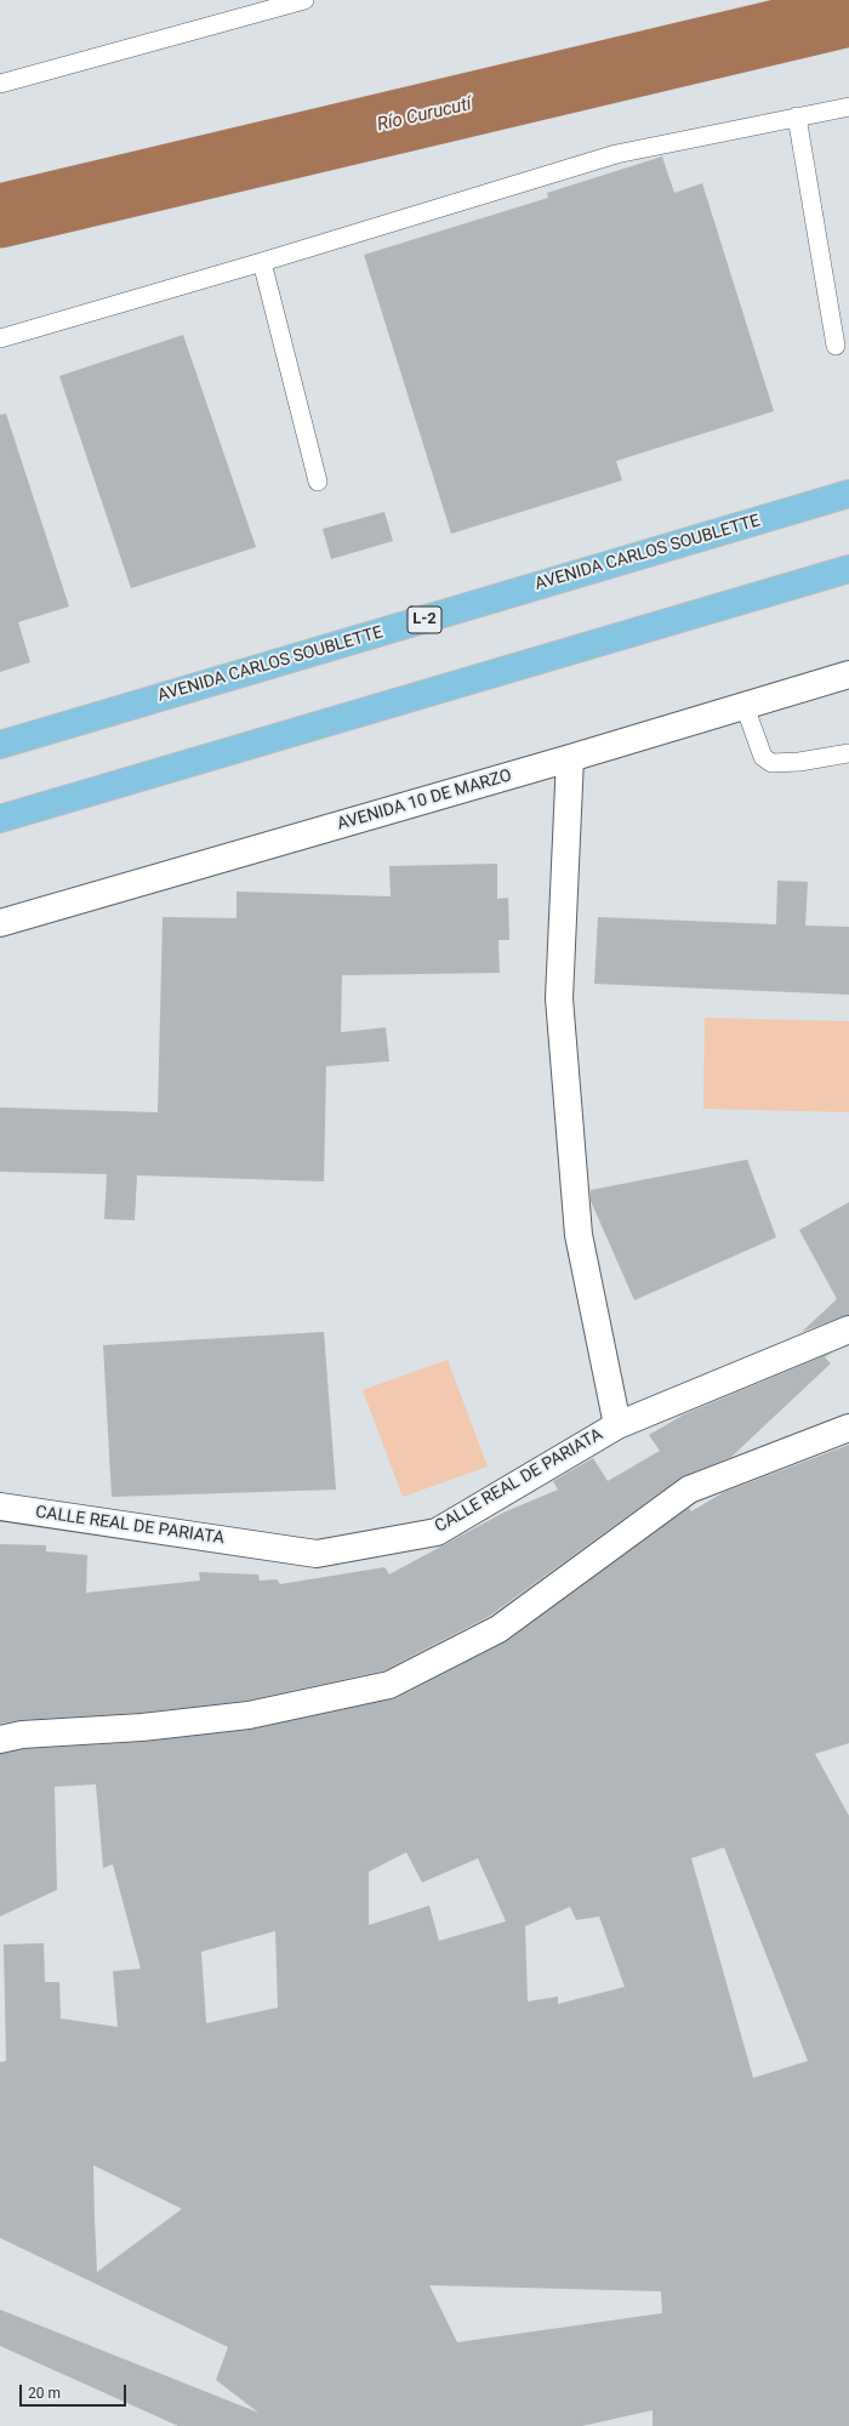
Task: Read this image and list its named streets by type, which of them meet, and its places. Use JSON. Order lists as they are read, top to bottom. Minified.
{"streets":{"main road":["AVENIDA CARLOS SOUBLETTE","L-2"],"street":["AVENIDA 10 DE MARZO","CALLE REAL DE PARIATA"]},"water":["Río Curucutí"],"scale_bar":"20 m"}
